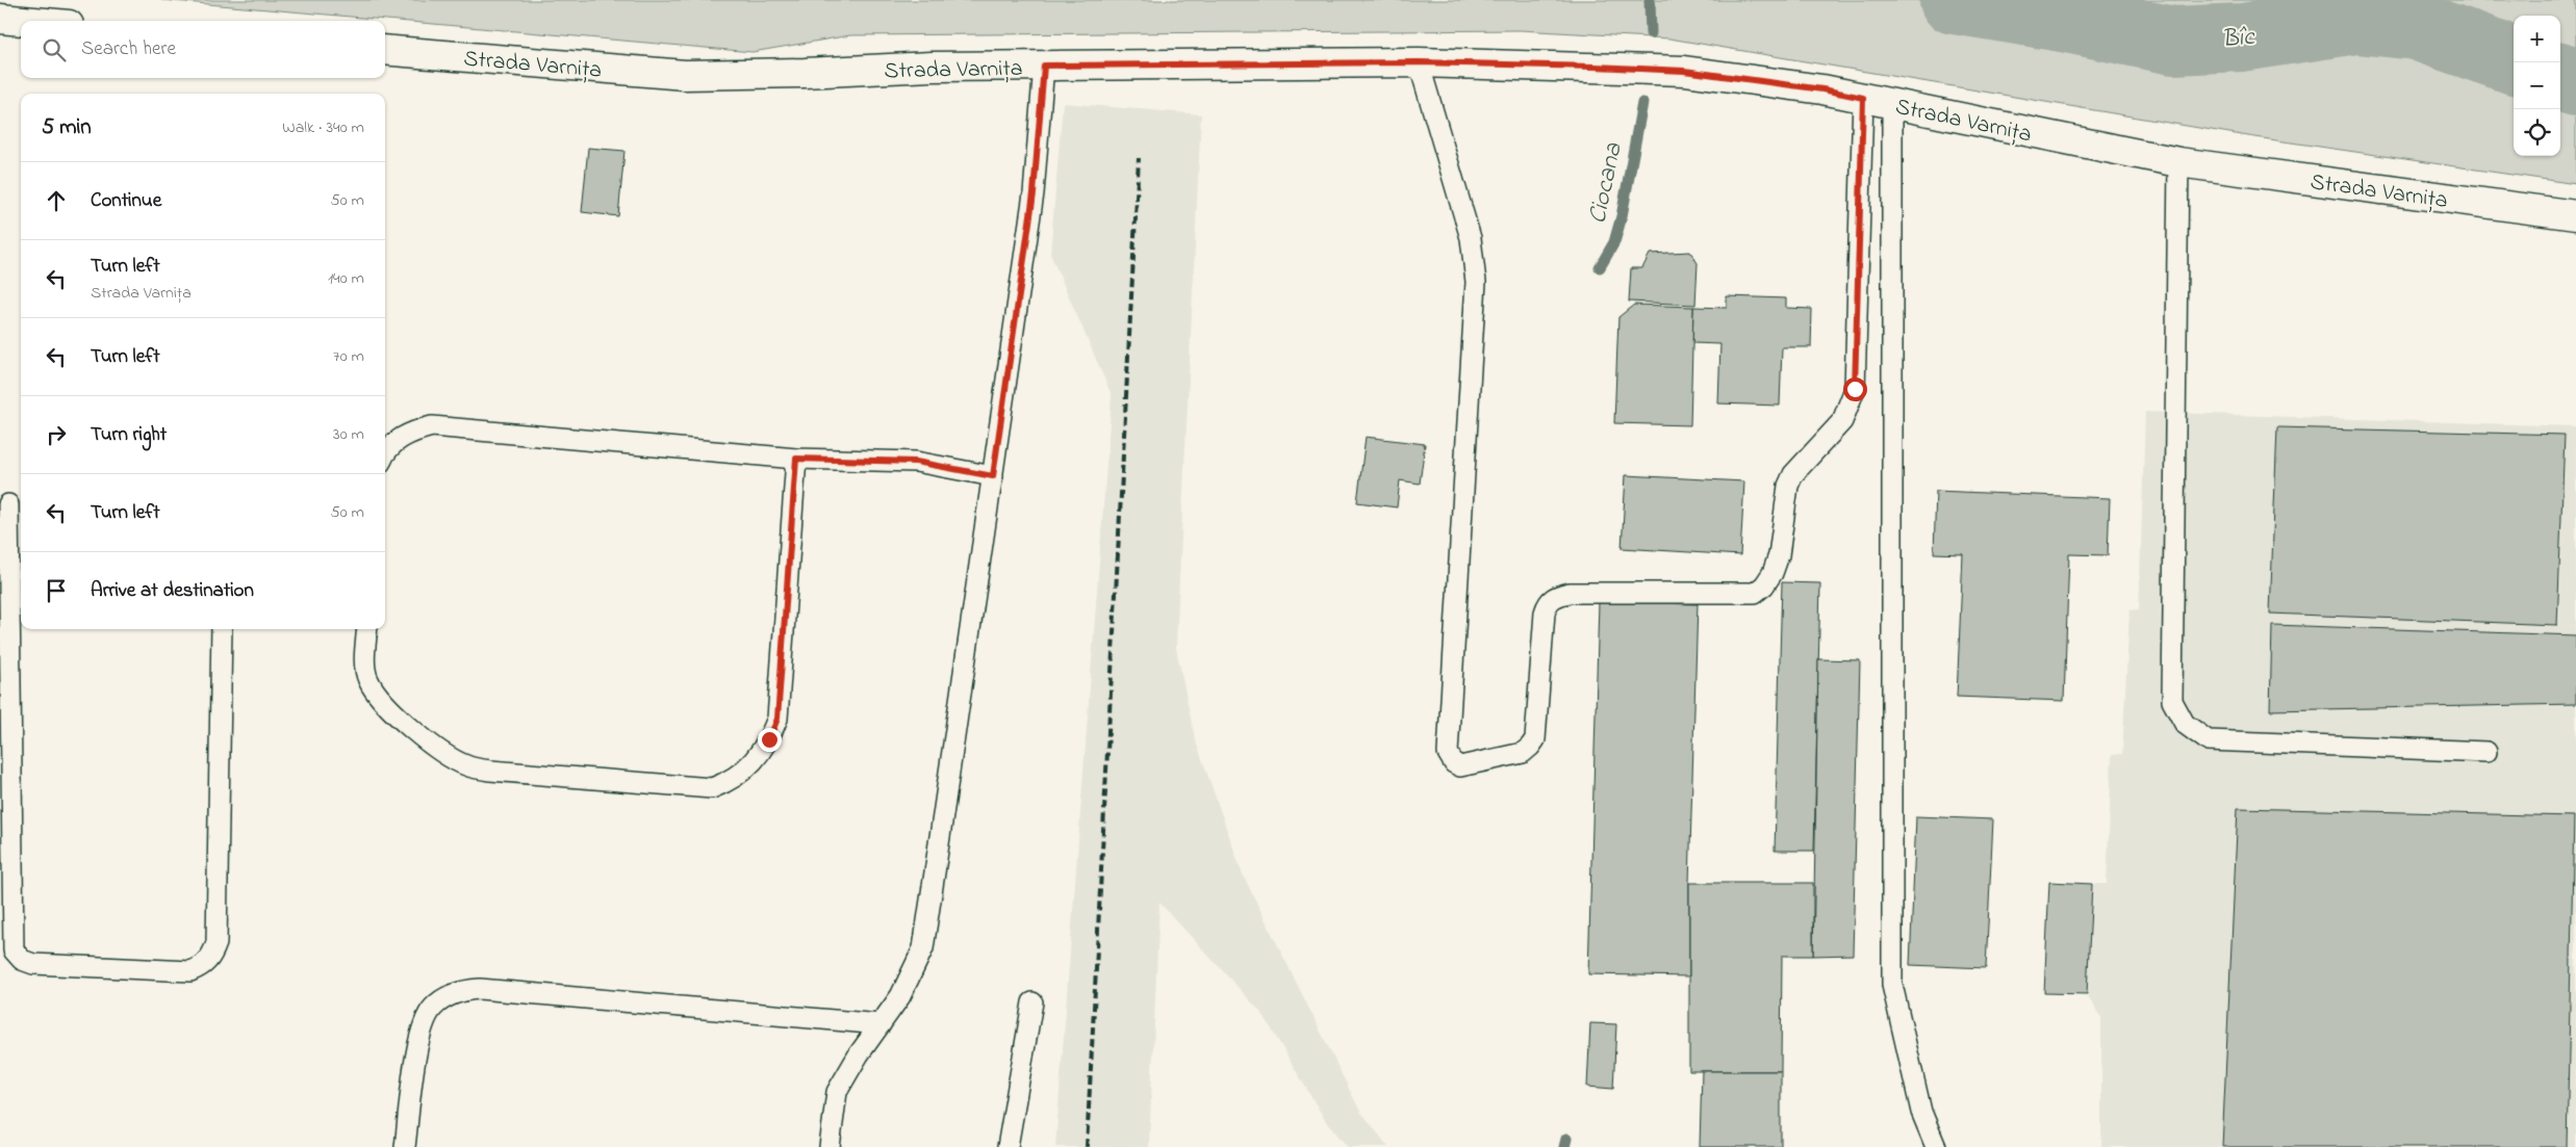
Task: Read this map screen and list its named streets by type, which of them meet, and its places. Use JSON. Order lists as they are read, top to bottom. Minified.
{"streets":{"street":["Strada Varnița"]},"water":["Bîc","Ciocana"],"page":{"map_buttons":["+","−"],"search":"Search here","heading":["5 min","Walk · 340 m"],"list":[["Continue","50 m"],["Turn left","Strada Varnița","140 m"],["Turn left","70 m"],["Turn right","30 m"],["Turn left","50 m"],"Arrive at destination"]}}
